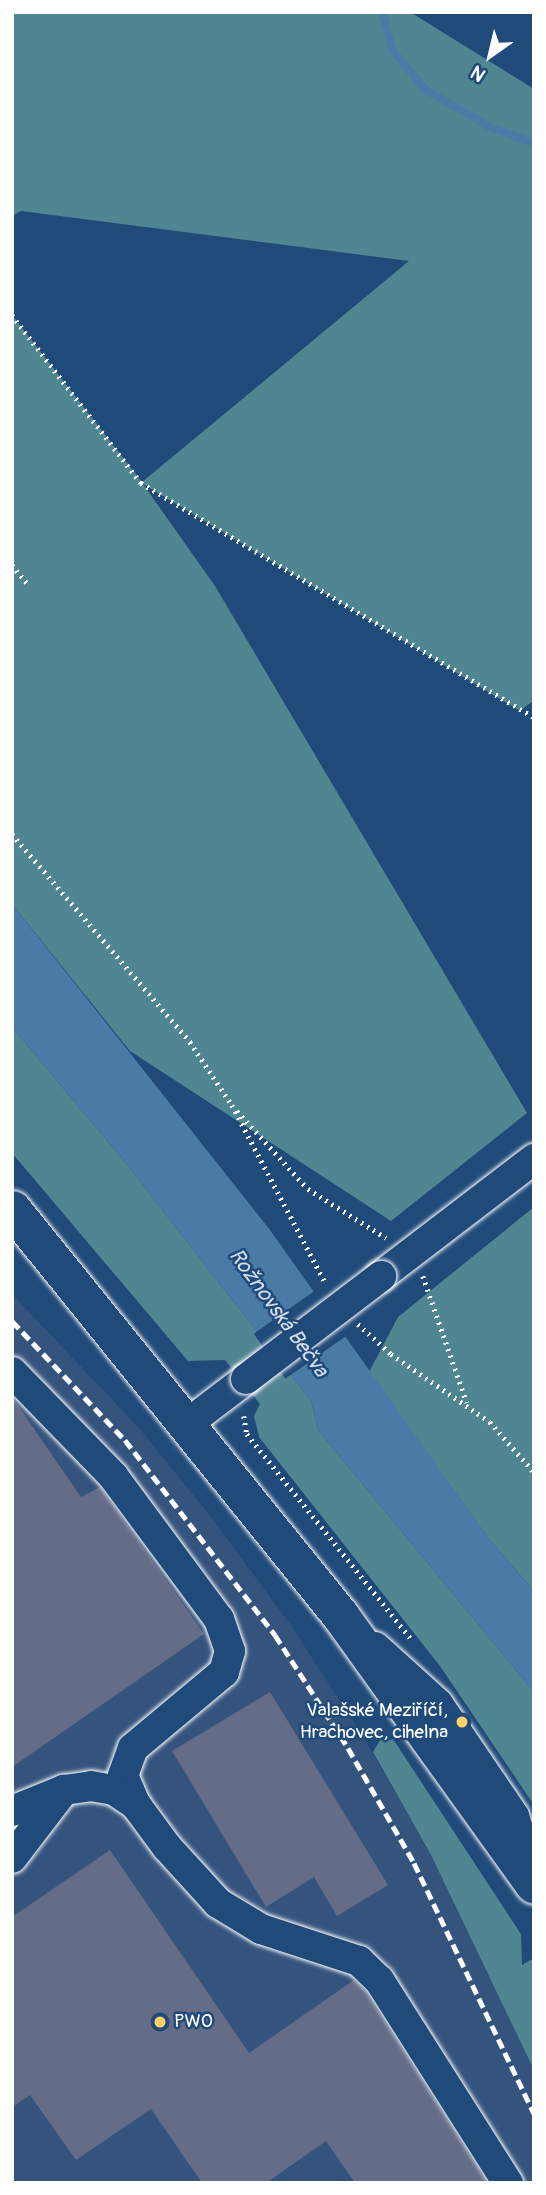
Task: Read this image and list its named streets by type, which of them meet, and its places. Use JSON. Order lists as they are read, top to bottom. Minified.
{"water":["Rožnovská Bečva"],"places":["Valašské Meziříčí, Hrachovec, cihelna","PWO"],"north":"bottom left"}
